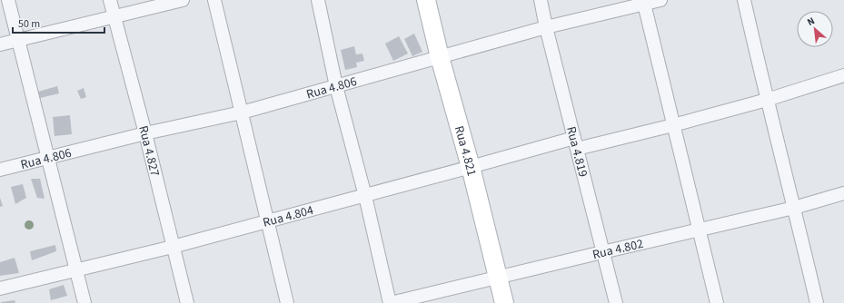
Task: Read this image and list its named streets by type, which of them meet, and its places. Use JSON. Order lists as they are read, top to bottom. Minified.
{"streets":{"street":["Rua 4.806","Rua 4.827","Rua 4.821","Rua 4.819","Rua 4.804","Rua 4.802"]},"crossings":[["Rua 4.806","Rua 4.827"],["Rua 4.806","Rua 4.821"],["Rua 4.806","Rua 4.819"],["Rua 4.827","Rua 4.804"],["Rua 4.821","Rua 4.804"],["Rua 4.821","Rua 4.802"],["Rua 4.819","Rua 4.804"],["Rua 4.819","Rua 4.802"]],"scale_bar":"50 m","north":"top left"}
